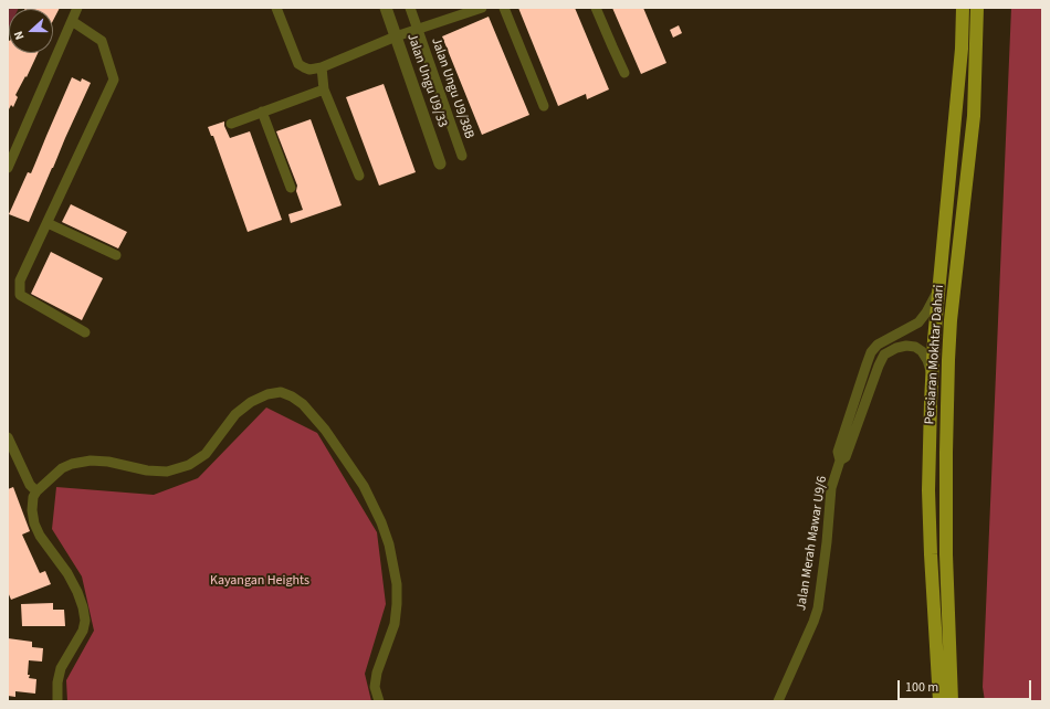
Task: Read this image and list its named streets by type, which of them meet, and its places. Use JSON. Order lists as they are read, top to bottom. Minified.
{"streets":{"main road":["Persiaran Mokhtar Dahari"],"street":["Jalan Ungu U9/33","Jalan Ungu U9/38B","Jalan Merah Mawar U9/6"]},"crossings":[["Persiaran Mokhtar Dahari","Jalan Merah Mawar U9/6"]],"parks":["Kayangan Heights"],"scale_bar":"100 m","north":"left"}
